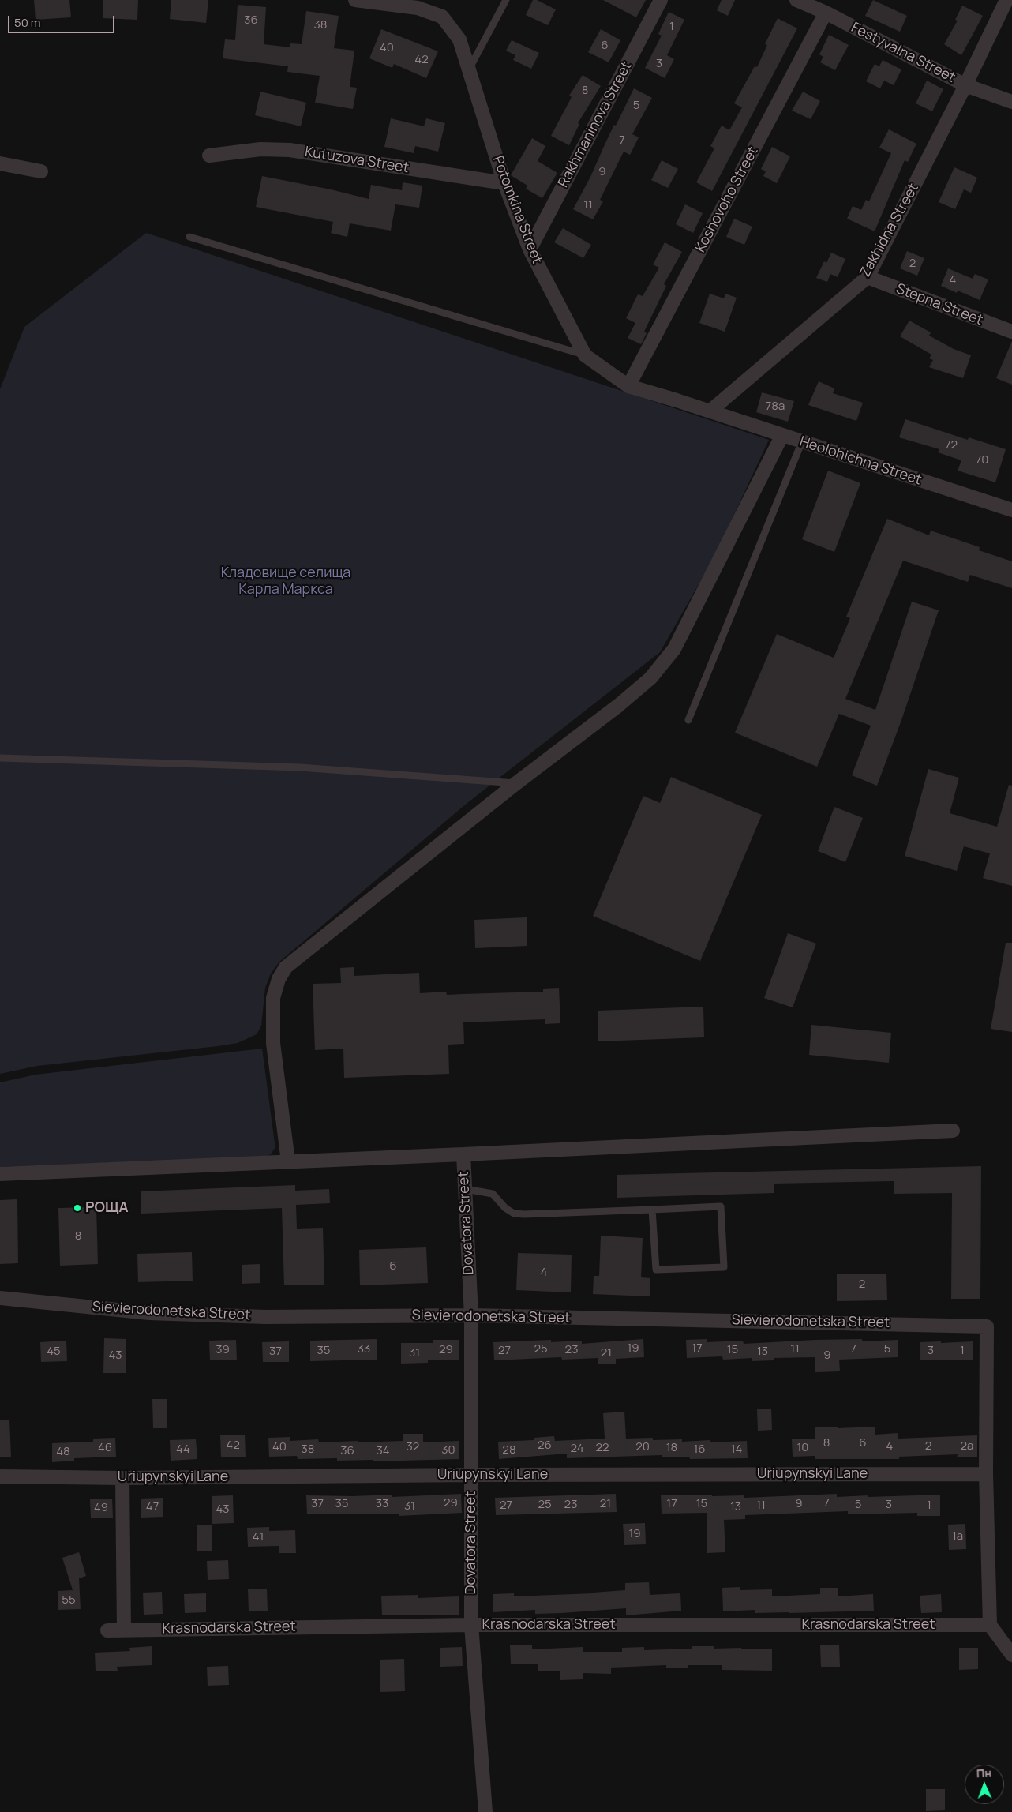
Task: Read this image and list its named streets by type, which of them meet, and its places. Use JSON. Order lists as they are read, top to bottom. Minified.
{"streets":{"street":["Festyvalna Street","Rakhmaninova Street","Kutuzova Street","Koshovoho Street","Potomkina Street","Zakhidna Street","Stepna Street","Heolohichna Street","Dovatora Street","Sievierodonetska Street","Uriupynskyi Lane","Krasnodarska Street"]},"crossings":[["Festyvalna Street","Koshovoho Street"],["Festyvalna Street","Zakhidna Street"],["Rakhmaninova Street","Potomkina Street"],["Kutuzova Street","Potomkina Street"],["Koshovoho Street","Potomkina Street"],["Potomkina Street","Zakhidna Street"],["Potomkina Street","Heolohichna Street"],["Zakhidna Street","Stepna Street"],["Zakhidna Street","Heolohichna Street"],["Dovatora Street","Sievierodonetska Street"],["Dovatora Street","Uriupynskyi Lane"],["Dovatora Street","Krasnodarska Street"],["Sievierodonetska Street","Uriupynskyi Lane"]],"parks":["Кладовище селища Карла Маркса"],"places":["РОЩА"],"house_numbers":["36","38","1","6","40","42","3","8","5","7","9","11","2","4","78а","72","70","8","6","4","2","19","17","33","25","11","7","5","39","29","23","15","35","27","3","1","45","37","13","31","21","43","9","8","6","42","26","4","2","2а","40","32","20","46","22","18","10","24","44","38","16","14","30","28","36","34","48","29","7","37","35","33","21","17","15","9","25","23","5","3","27","11","1","31","47","13","49","43","19","1а","41","55"],"scale_bar":"50 m","north":"top"}
